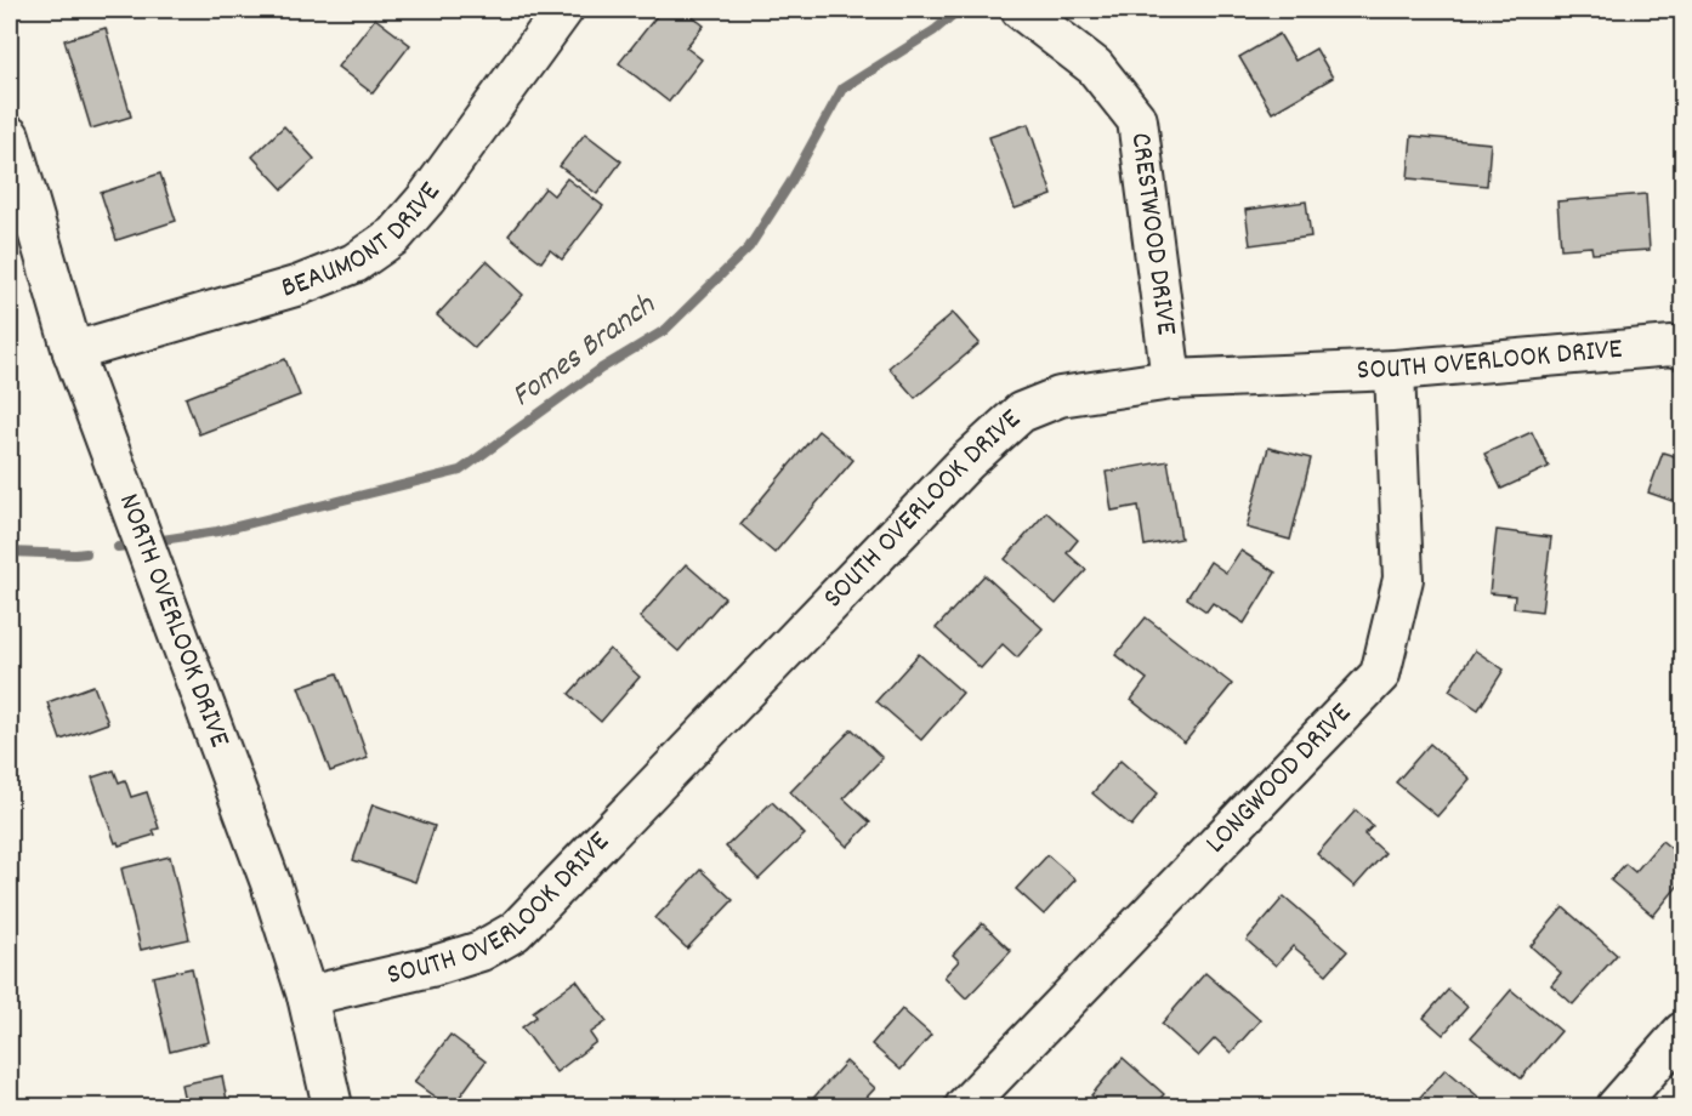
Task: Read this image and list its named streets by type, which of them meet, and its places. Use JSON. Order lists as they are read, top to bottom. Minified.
{"streets":{"street":["BEAUMONT DRIVE","CRESTWOOD DRIVE","SOUTH OVERLOOK DRIVE","NORTH OVERLOOK DRIVE","LONGWOOD DRIVE"]},"crossings":[["BEAUMONT DRIVE","NORTH OVERLOOK DRIVE"],["CRESTWOOD DRIVE","SOUTH OVERLOOK DRIVE"],["SOUTH OVERLOOK DRIVE","NORTH OVERLOOK DRIVE"],["SOUTH OVERLOOK DRIVE","LONGWOOD DRIVE"]],"water":["Fomes Branch"]}
